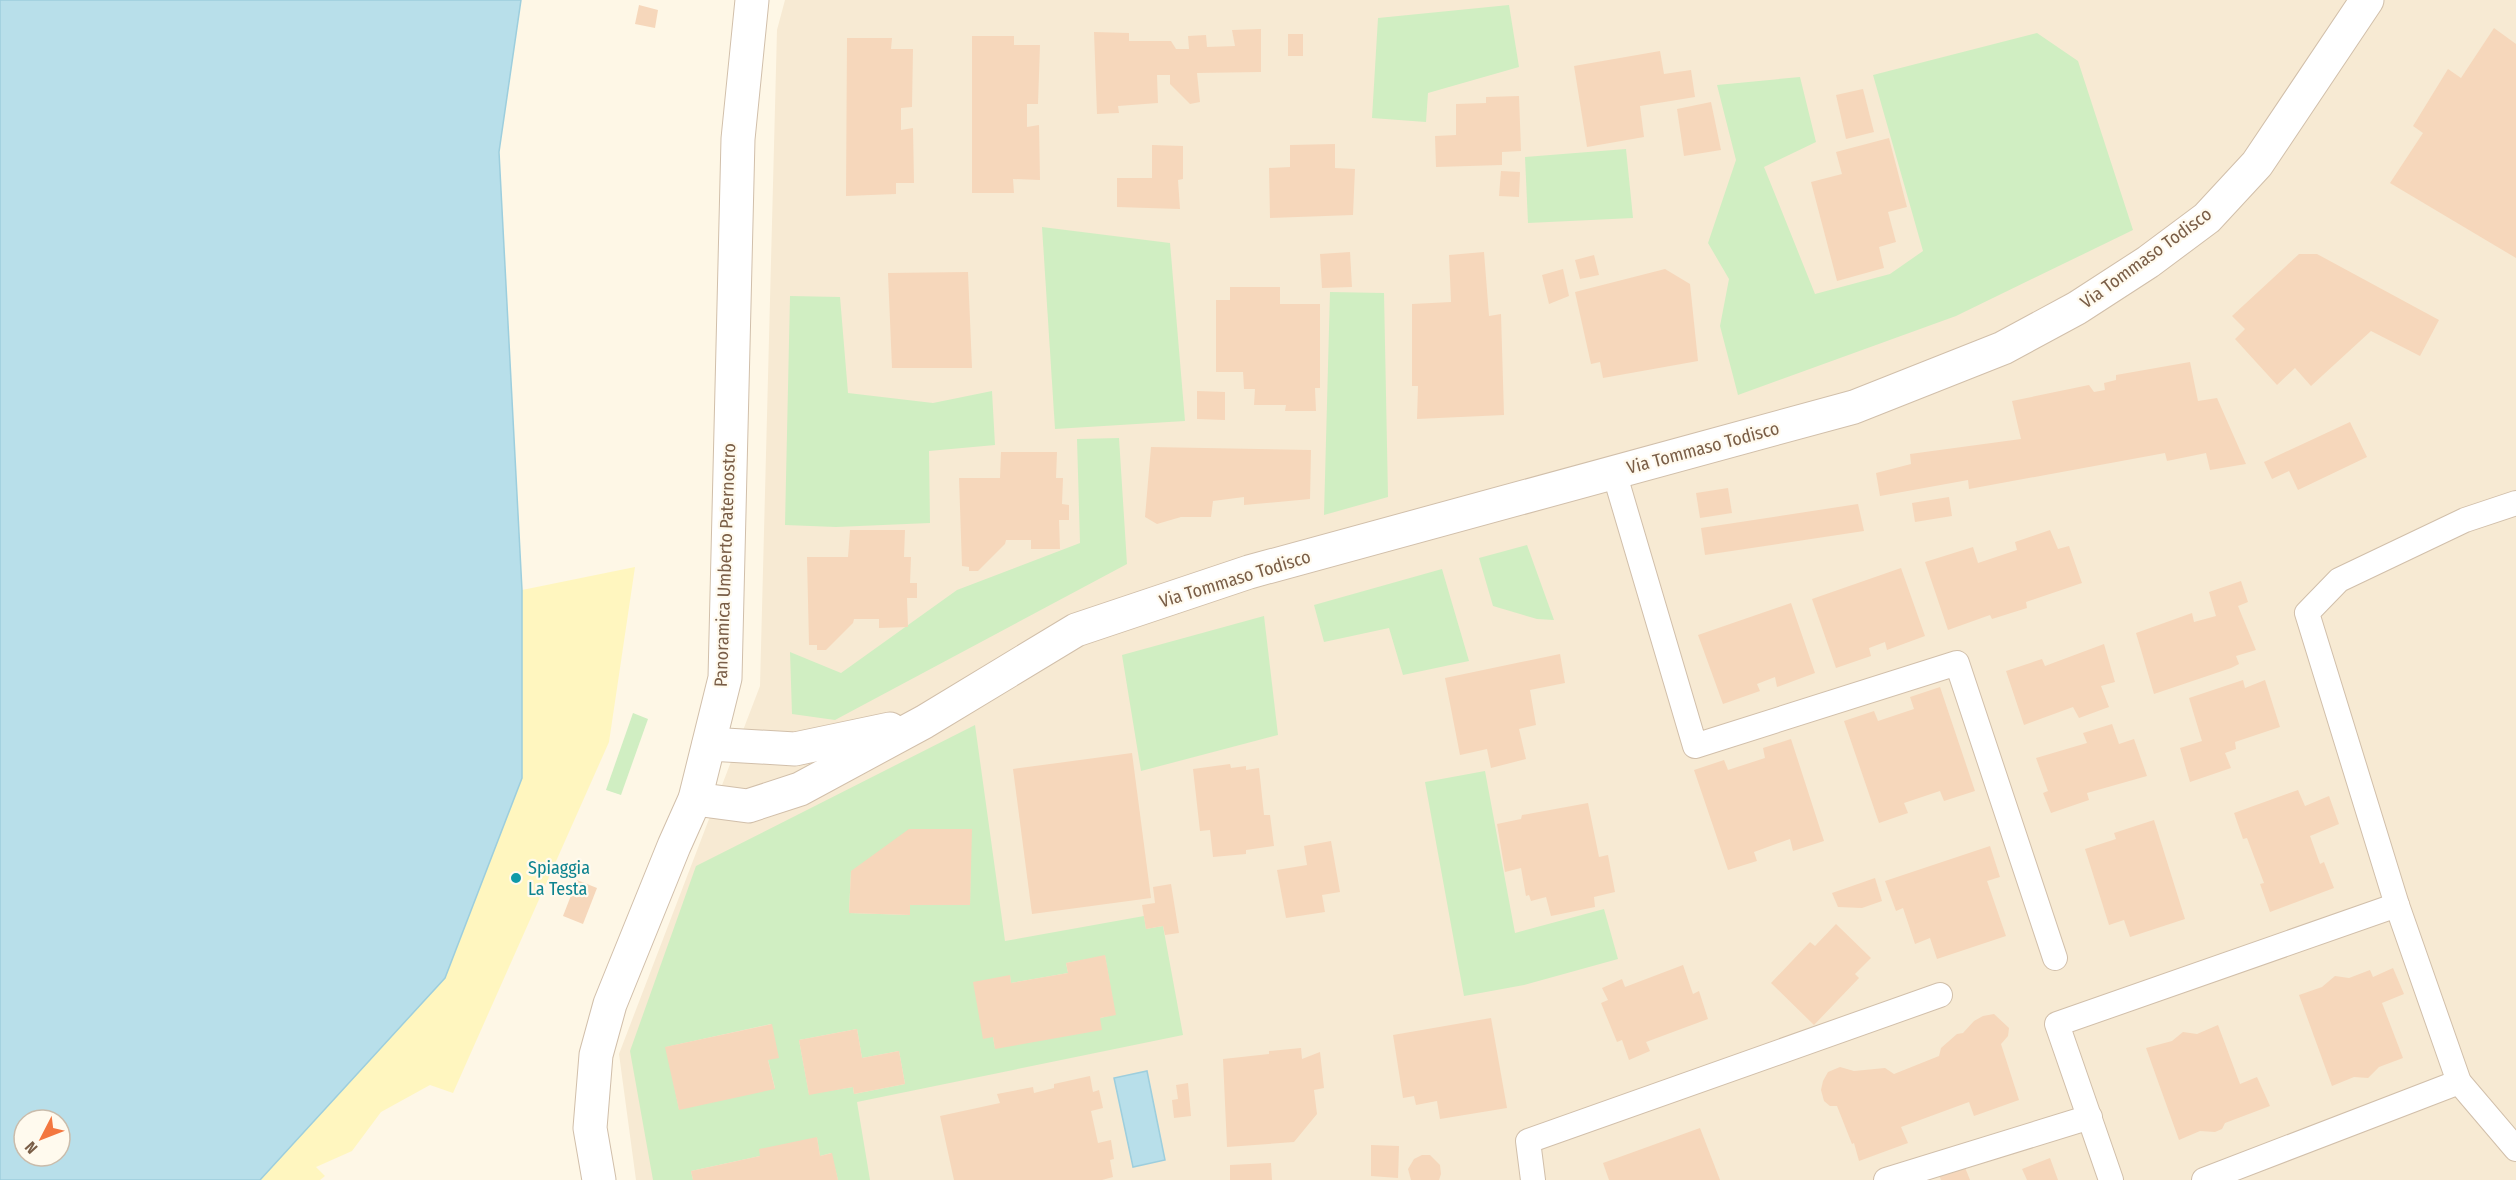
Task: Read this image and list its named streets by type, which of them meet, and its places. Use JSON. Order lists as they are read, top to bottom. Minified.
{"streets":{"street":["Via Tommaso Todisco","Panoramica Umberto Paternostro"]},"crossings":[["Via Tommaso Todisco","Panoramica Umberto Paternostro"]],"places":["Spiaggia La Testa"],"north":"bottom left"}
